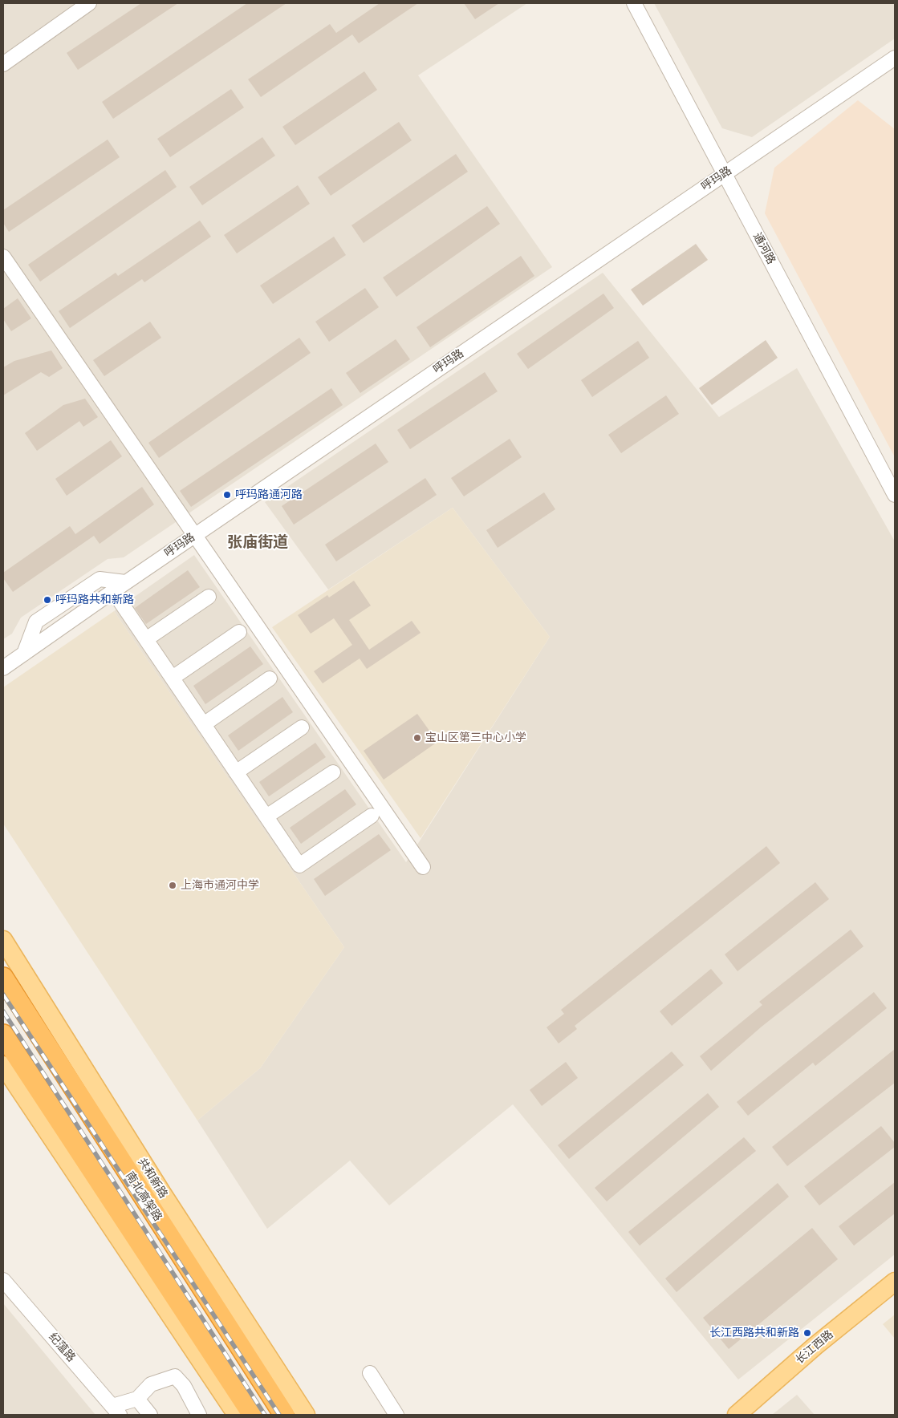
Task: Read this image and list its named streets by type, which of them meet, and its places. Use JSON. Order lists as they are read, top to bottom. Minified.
{"streets":{"highway":["南北高架路"],"main road":["共和新路","长江西路"],"street":["呼玛路","通河路","纪蕰路"]},"crossings":[["呼玛路","通河路"]],"districts":["张庙街道"],"places":["呼玛路通河路","呼玛路共和新路","宝山区第三中心小学","上海市通河中学","长江西路共和新路"]}
